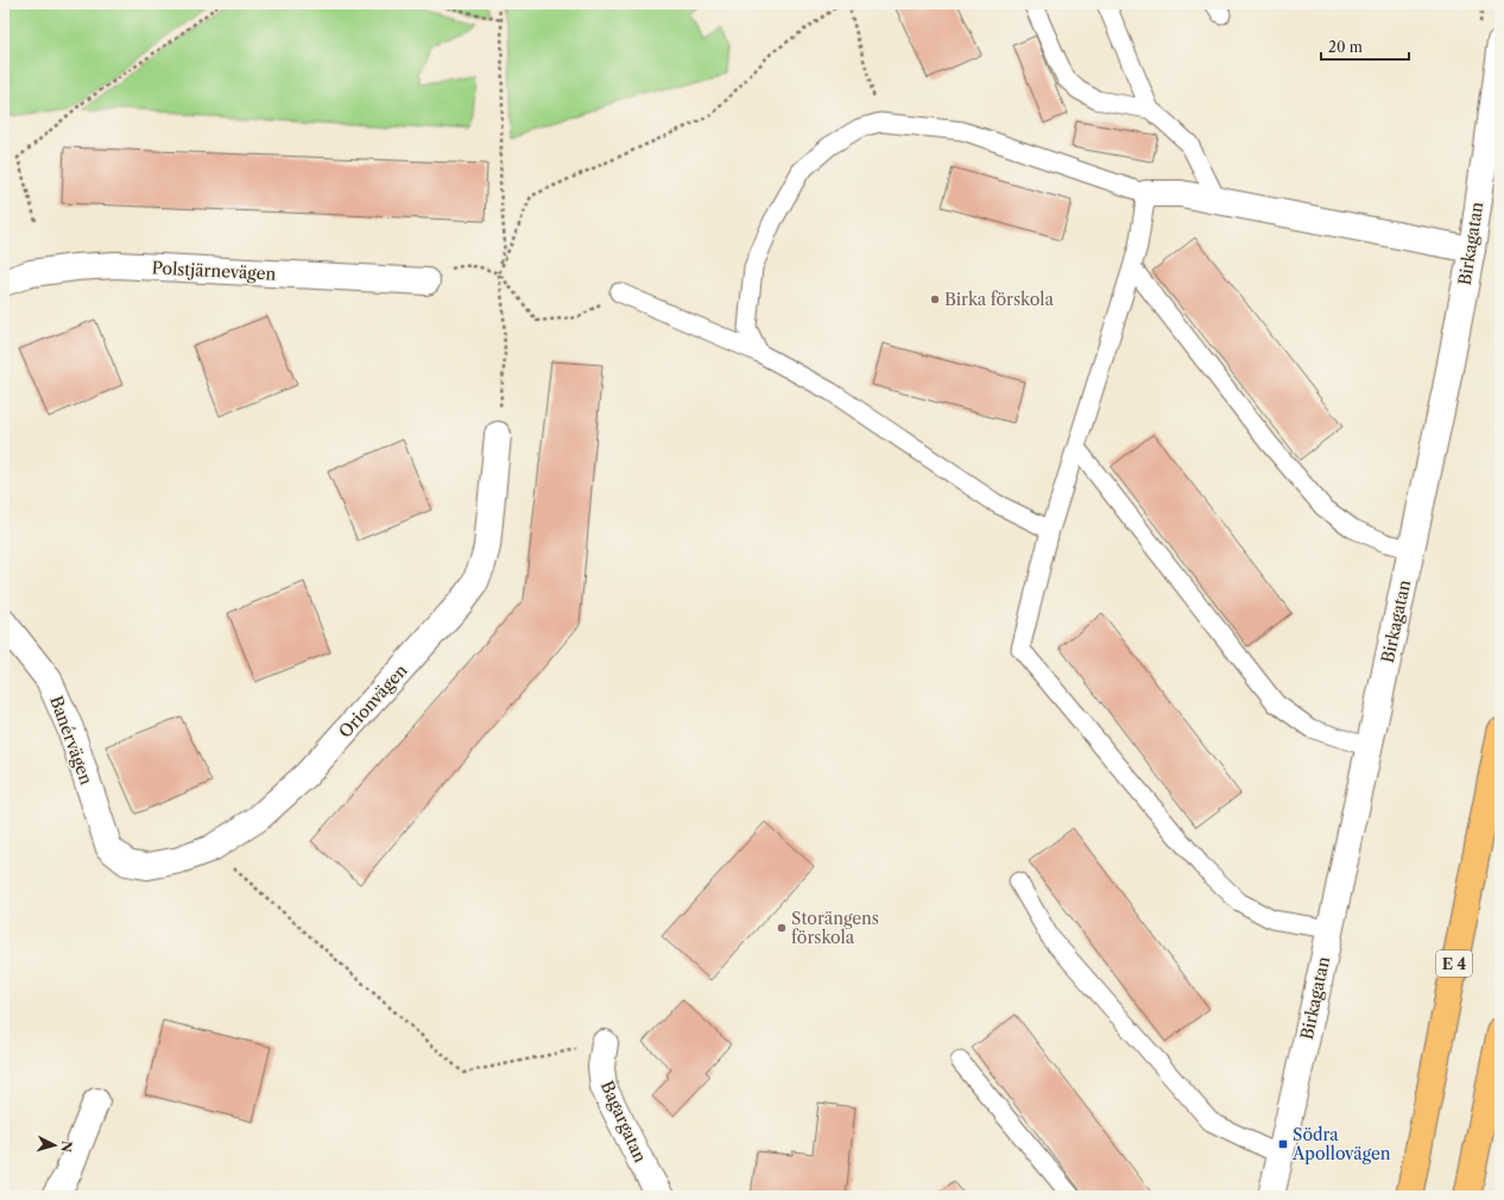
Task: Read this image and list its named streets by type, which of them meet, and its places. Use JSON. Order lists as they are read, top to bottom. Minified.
{"streets":{"highway":["E 4"],"street":["Birkagatan","Polstjärnevägen","Orionvägen","Banérvägen","Bagargatan"]},"crossings":[["Orionvägen","Banérvägen"]],"places":{"other":["Birka förskola","Storängens förskola"],"transit":["Södra Apollovägen"]},"scale_bar":"20 m","north":"right"}
